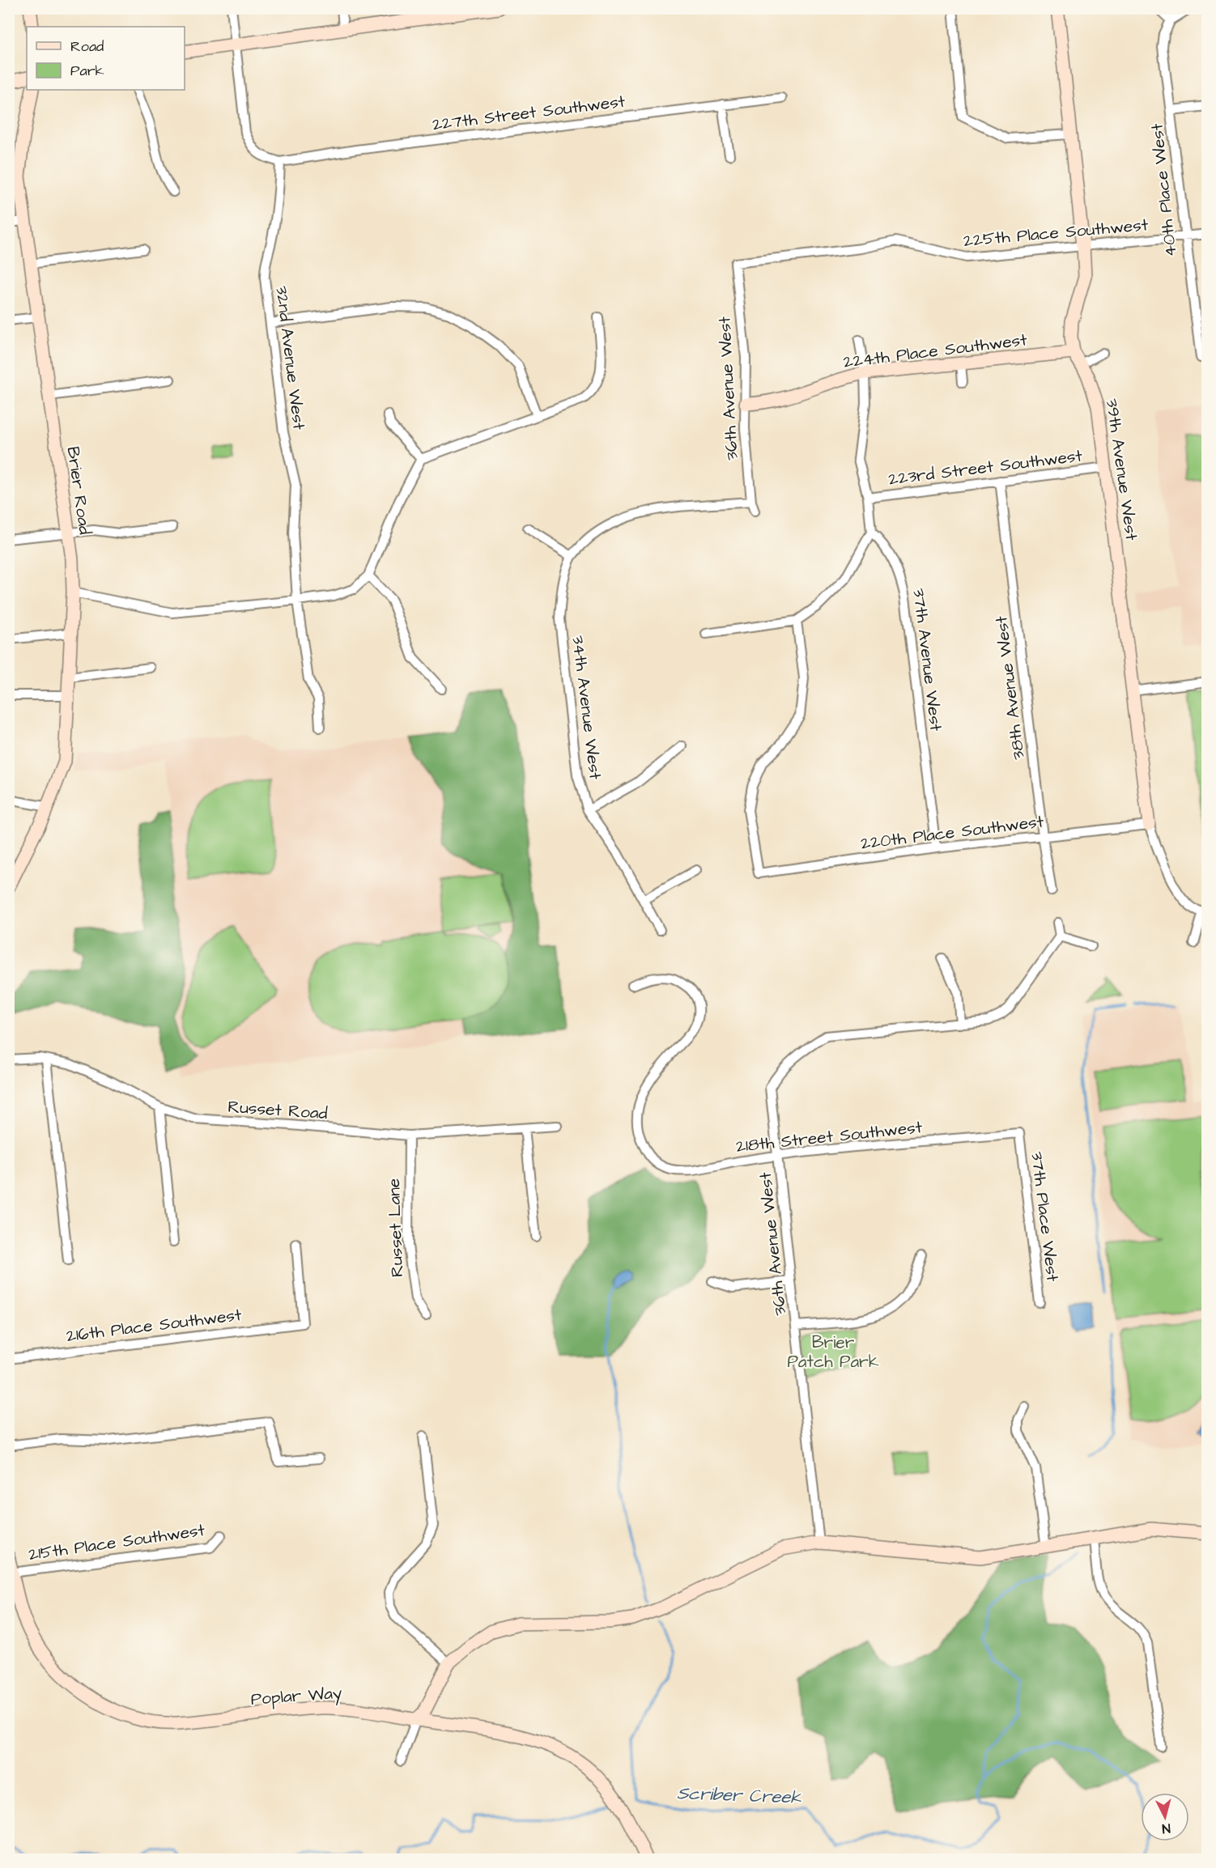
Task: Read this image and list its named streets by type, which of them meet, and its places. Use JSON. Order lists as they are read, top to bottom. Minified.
{"streets":{"street":["227th Street Southwest","40th Place West","225th Place Southwest","224th Place Southwest","32nd Avenue West","36th Avenue West","223rd Street Southwest","39th Avenue West","Brier Road","37th Avenue West","38th Avenue West","34th Avenue West","220th Place Southwest","Russet Road","218th Street Southwest","37th Place West","Russet Lane","216th Place Southwest","215th Place Southwest","Poplar Way"]},"crossings":[["227th Street Southwest","32nd Avenue West"],["40th Place West","225th Place Southwest"],["225th Place Southwest","36th Avenue West"],["225th Place Southwest","39th Avenue West"],["224th Place Southwest","36th Avenue West"],["224th Place Southwest","39th Avenue West"],["36th Avenue West","218th Street Southwest"],["223rd Street Southwest","39th Avenue West"],["223rd Street Southwest","38th Avenue West"],["39th Avenue West","220th Place Southwest"],["37th Avenue West","220th Place Southwest"],["38th Avenue West","220th Place Southwest"],["Russet Road","Russet Lane"],["218th Street Southwest","37th Place West"],["215th Place Southwest","Poplar Way"]],"water":["Scriber Creek"],"parks":["Brier Patch Park"],"legend":["Road","Park"],"north":"bottom"}
